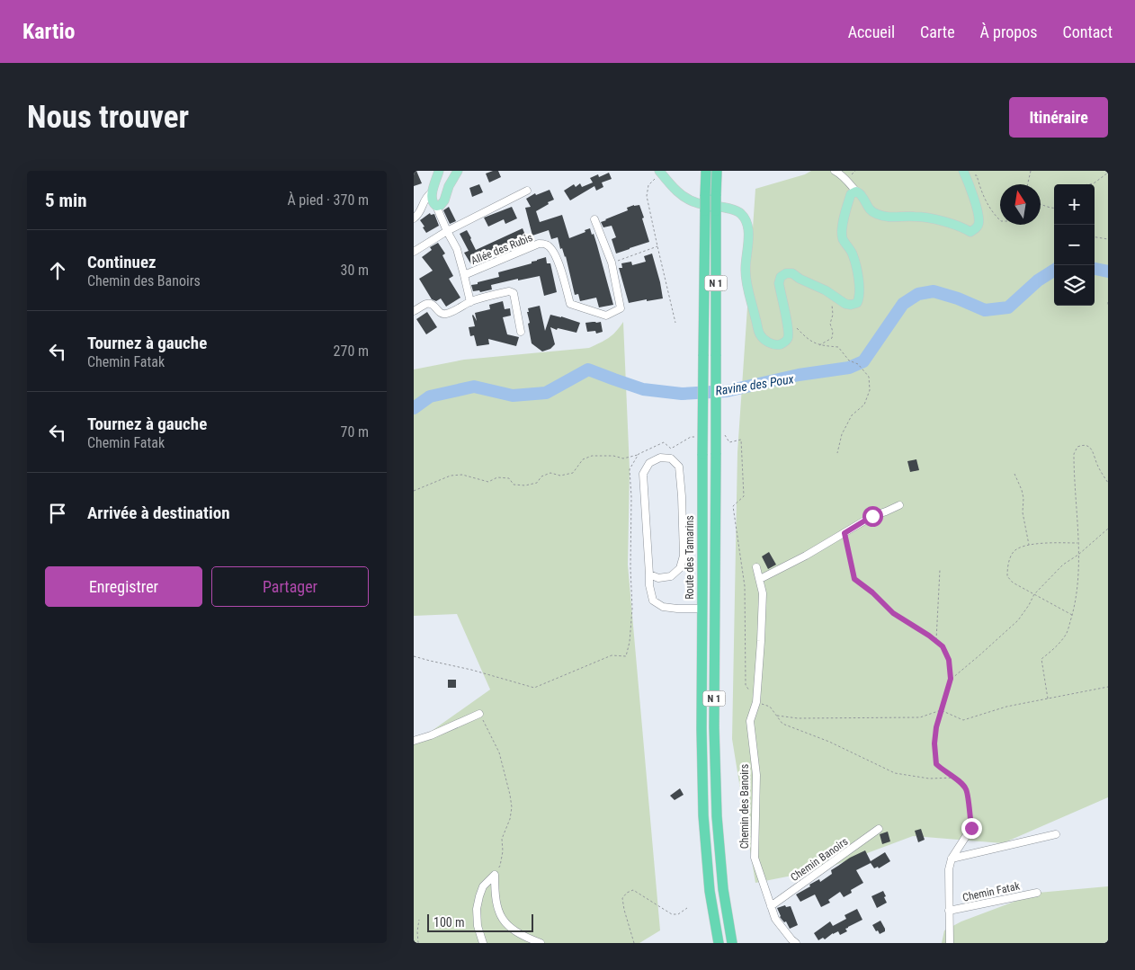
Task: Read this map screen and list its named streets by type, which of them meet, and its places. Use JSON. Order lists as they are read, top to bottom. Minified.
{"streets":{"highway":["N 1","Route des Tamarins"],"street":["Allée des Rubis","Chemin des Banoirs","Chemin Banoirs","Chemin Fatak"]},"crossings":[["Chemin des Banoirs","Chemin Banoirs"]],"water":["Ravine des Poux"],"scale_bar":"100 m","north":"top","page":{"header":"Kartio","nav":["Accueil","Carte","À propos","Contact"],"buttons":["Itinéraire",["Enregistrer","Partager"]],"title":"Nous trouver","heading":["5 min","À pied · 370 m"],"map_buttons":["+","−"],"list":[["Continuez","Chemin des Banoirs","30 m"],["Tournez à gauche","Chemin Fatak","270 m"],["Tournez à gauche","Chemin Fatak","70 m"],"Arrivée à destination"],"scale":"100 m"}}
